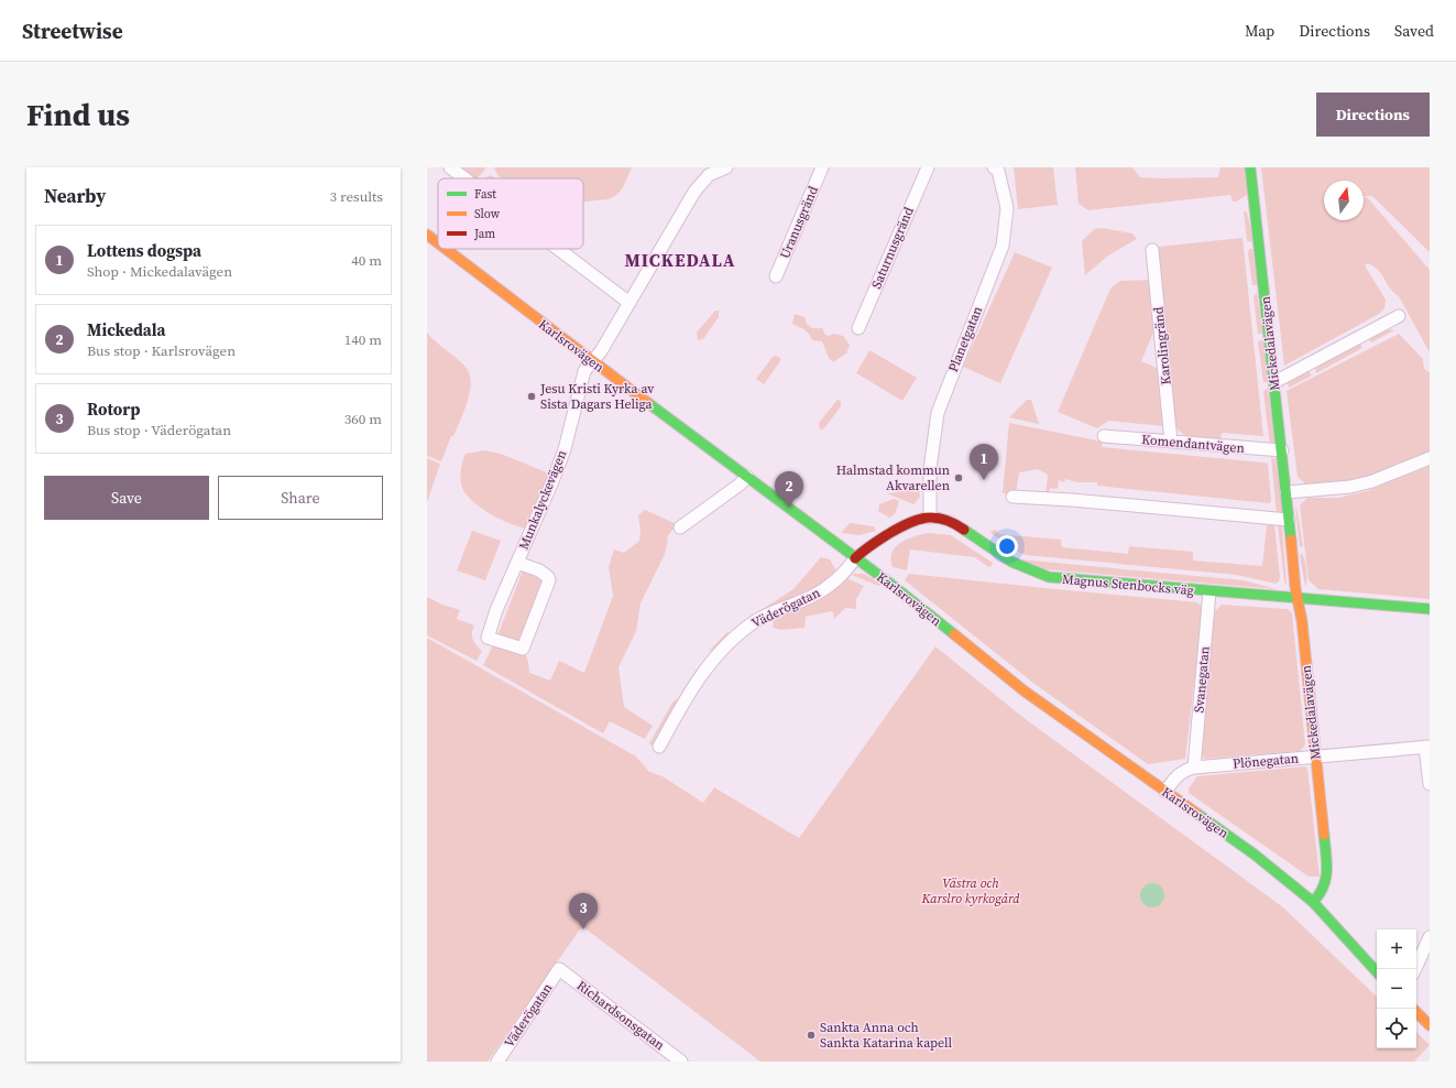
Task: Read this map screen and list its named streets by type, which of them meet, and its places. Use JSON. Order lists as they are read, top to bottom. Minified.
{"streets":{"street":["Uranusgränd","Saturnusgränd","Planetgatan","Mickedalavägen","Karlsrovägen","Karolingränd","Komendantvägen","Munkalyckevägen","Magnus Stenbocks väg","Väderögatan","Svanegatan","Plönegatan","Richardsonsgatan"]},"crossings":[["Planetgatan","Magnus Stenbocks väg"],["Mickedalavägen","Karlsrovägen"],["Mickedalavägen","Komendantvägen"],["Mickedalavägen","Magnus Stenbocks väg"],["Mickedalavägen","Plönegatan"],["Karlsrovägen","Munkalyckevägen"],["Karlsrovägen","Magnus Stenbocks väg"],["Karlsrovägen","Väderögatan"],["Karlsrovägen","Plönegatan"],["Karolingränd","Komendantvägen"],["Magnus Stenbocks väg","Väderögatan"],["Magnus Stenbocks väg","Svanegatan"],["Väderögatan","Richardsonsgatan"],["Svanegatan","Plönegatan"]],"districts":["MICKEDALA"],"parks":["Västra och Karslro kyrkogård"],"places":["Jesu Kristi Kyrka av Sista Dagars Heliga","Halmstad kommun Akvarellen","Sankta Anna och Sankta Katarina kapell"],"legend":["Fast","Slow","Jam"],"north":"top","page":{"header":"Streetwise","nav":["Map","Directions","Saved"],"buttons":["Directions",["Save","Share"]],"title":"Find us","heading":["Nearby","3 results"],"list":[{"mark":"1","name":"Lottens dogspa","note":"Shop · Mickedalavägen","value":"40 m"},{"mark":"2","name":"Mickedala","note":"Bus stop · Karlsrovägen","value":"140 m"},{"mark":"3","name":"Rotorp","note":"Bus stop · Väderögatan","value":"360 m"}],"pins":["1","2","3"],"map_buttons":["+","−"]}}
